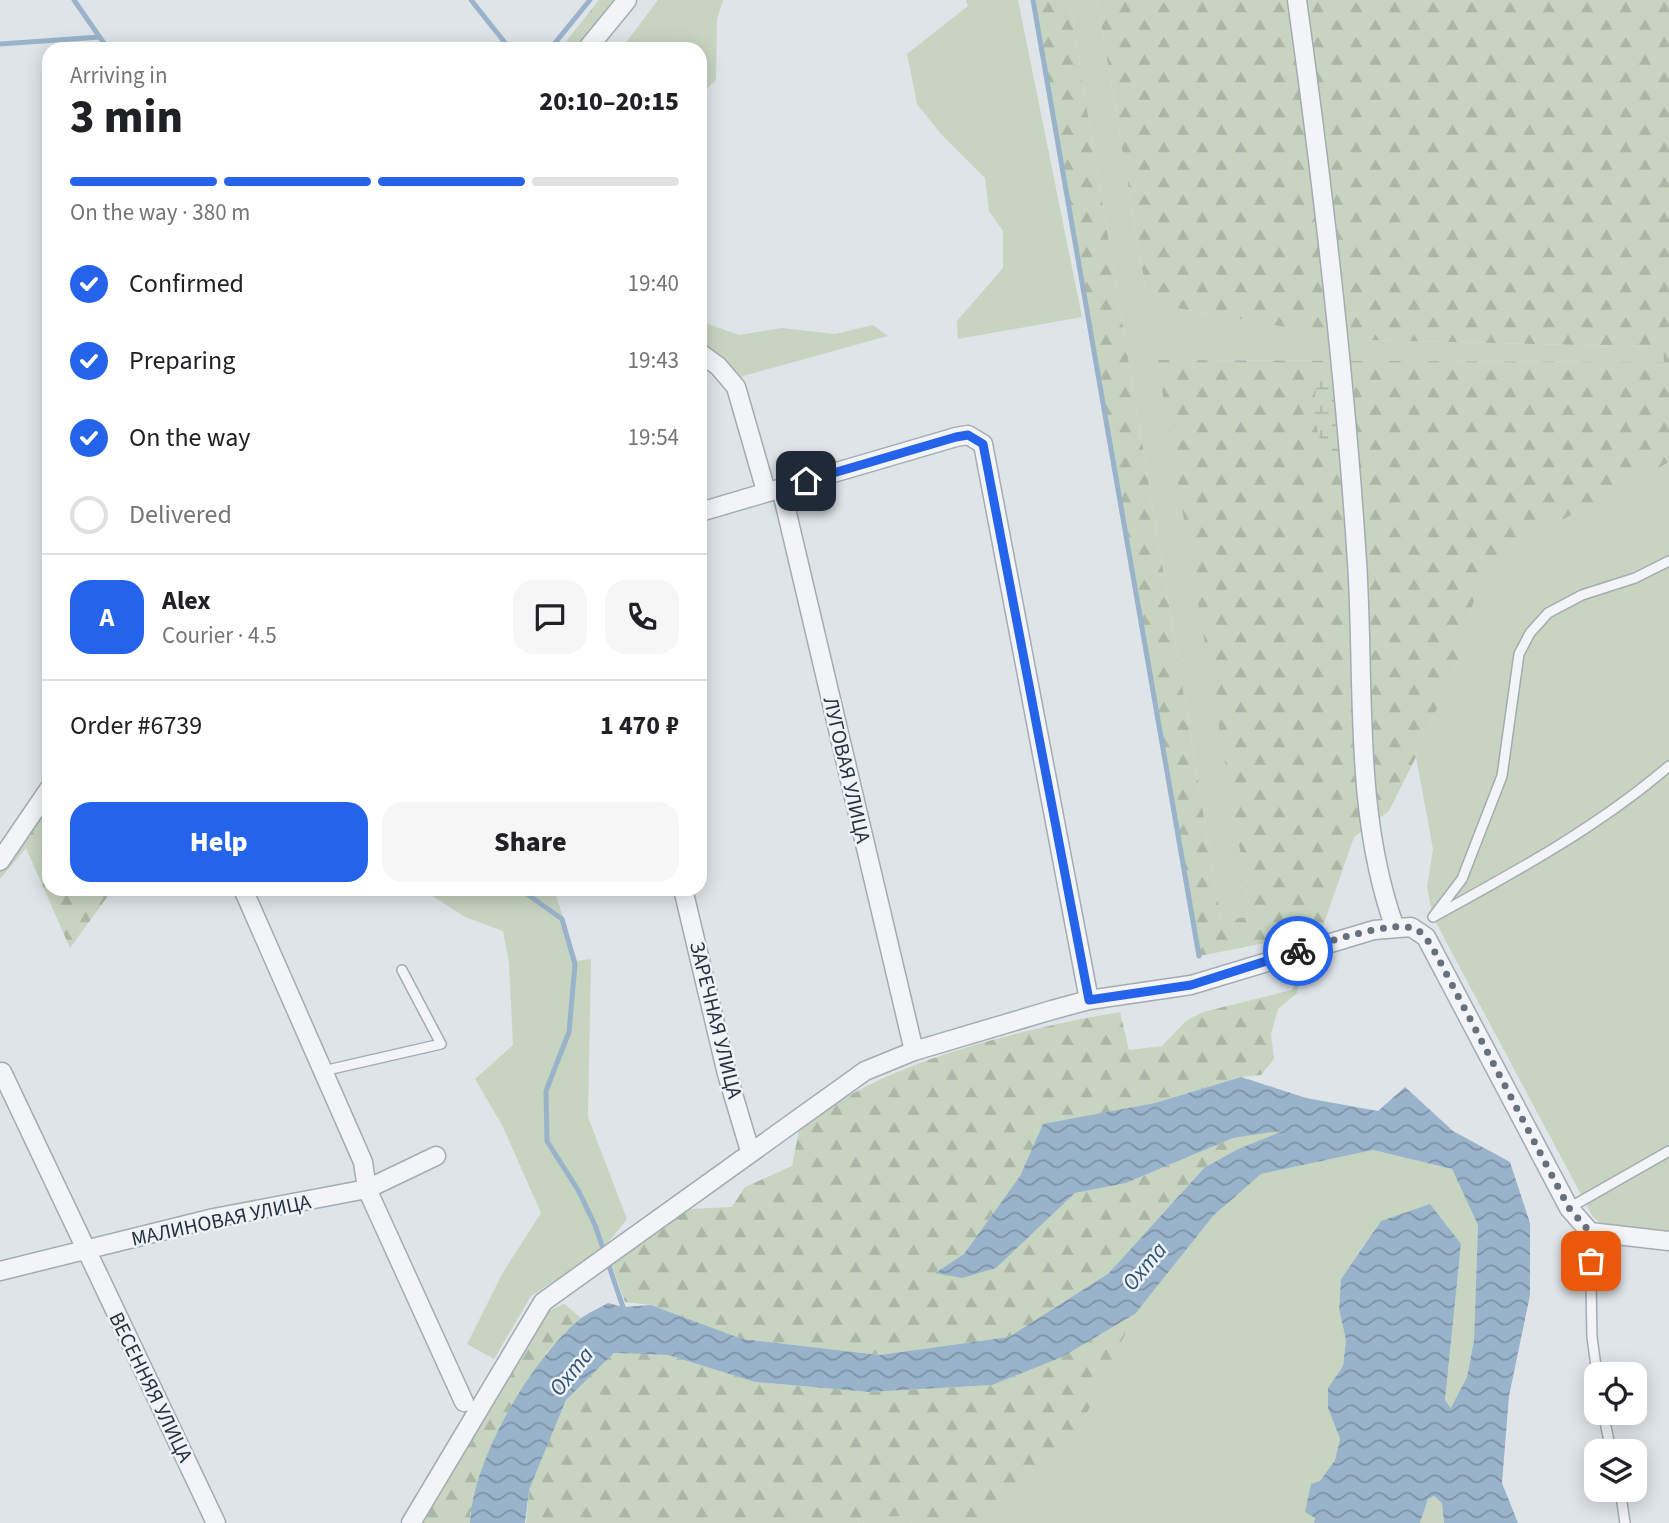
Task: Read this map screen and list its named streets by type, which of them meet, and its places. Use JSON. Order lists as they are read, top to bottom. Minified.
{"streets":{"street":["ЛУГОВАЯ УЛИЦА","ЗАРЕЧНАЯ УЛИЦА","МАЛИНОВАЯ УЛИЦА","ВЕСЕННЯЯ УЛИЦА"]},"crossings":[["МАЛИНОВАЯ УЛИЦА","ВЕСЕННЯЯ УЛИЦА"]],"water":["Охта"],"page":{"heading":["3 min","Arriving in","20:10–20:15"],"panel":["Alex","Courier · 4.5","Order #6739","1 470 ₽"],"bar":"On the way · 380 m","list":[["Confirmed","19:40"],["Preparing","19:43"],["On the way","19:54"],"Delivered"],"round":"A","buttons":["Help","Share"]}}
